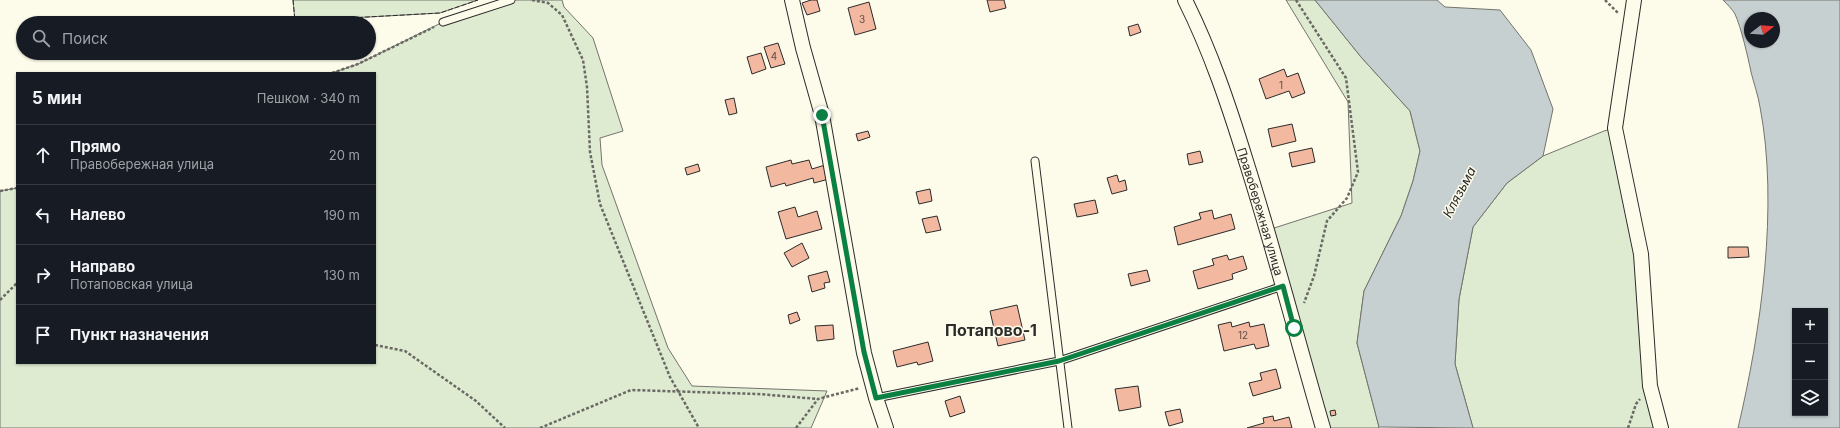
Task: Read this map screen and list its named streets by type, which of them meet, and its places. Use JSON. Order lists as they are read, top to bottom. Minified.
{"streets":{"street":["Правобережная улица"]},"districts":["Потапово-1"],"water":["Клязьма"],"house_numbers":["3","4","1","12"],"north":"right","page":{"search":"Поиск","heading":["5 мин","Пешком · 340 m"],"list":[["Прямо","Правобережная улица","20 m"],["Налево","190 m"],["Направо","Потаповская улица","130 m"],"Пункт назначения"],"map_buttons":["+","−"]}}
